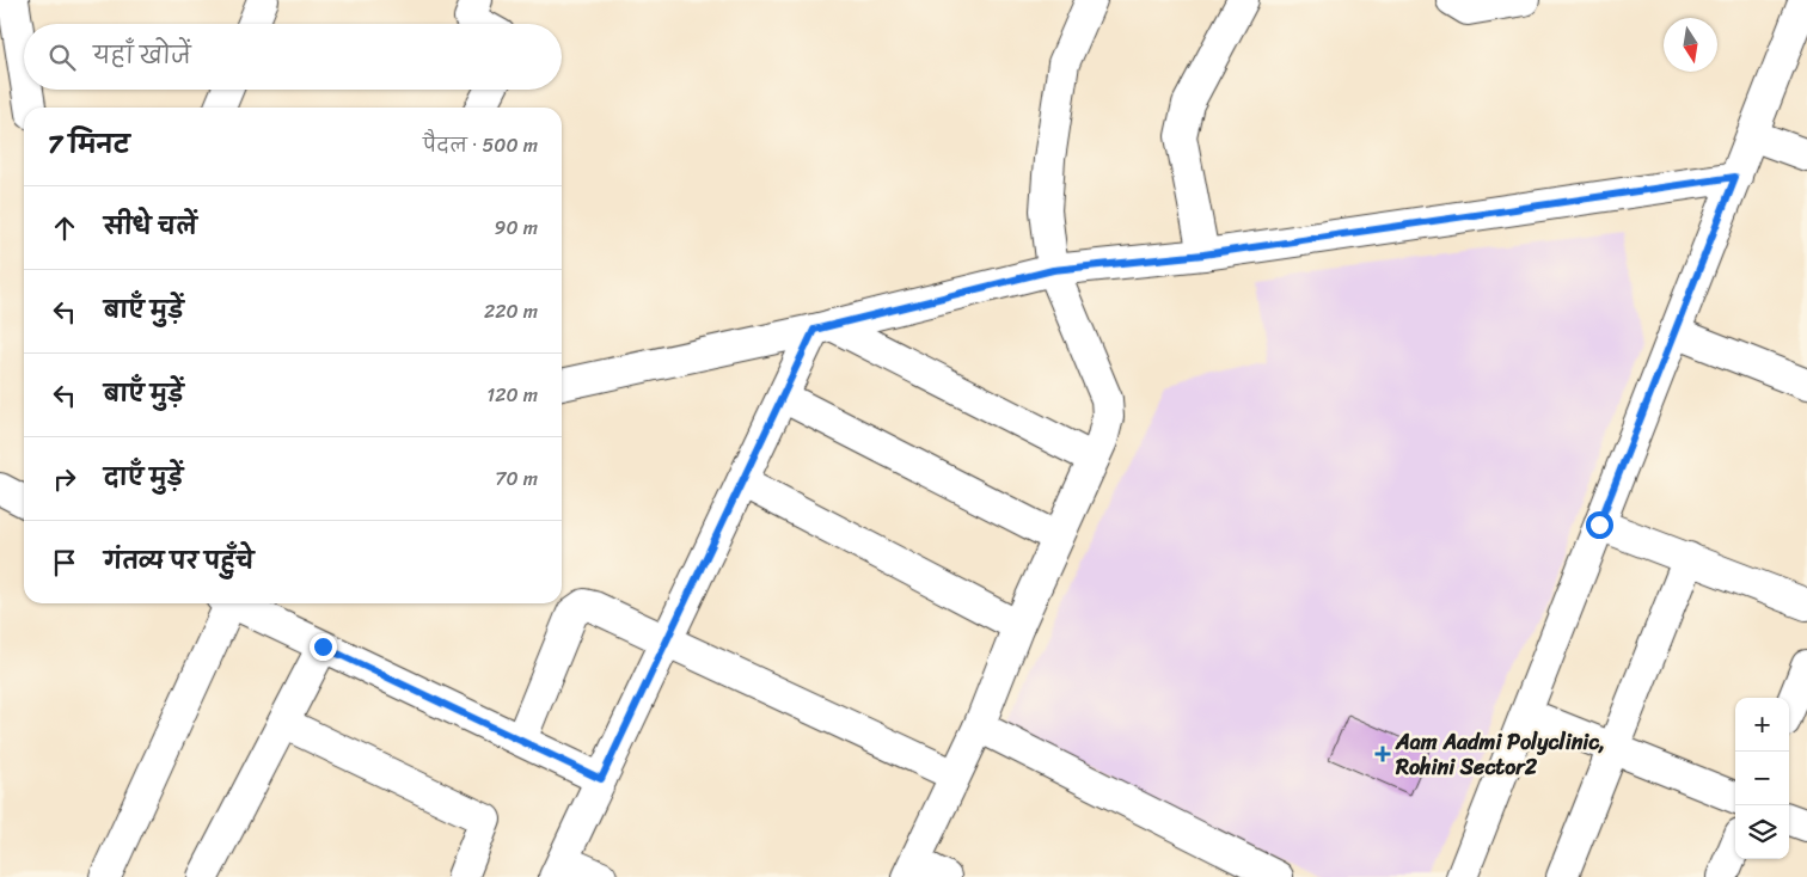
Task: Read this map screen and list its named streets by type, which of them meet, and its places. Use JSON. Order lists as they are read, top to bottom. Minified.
{"places":{"health":["Aam Aadmi Polyclinic, Rohini Sector2"]},"north":"bottom","page":{"search":"यहाँ खोजें","heading":["7 मिनट","पैदल · 500 m"],"list":[["सीधे चलें","90 m"],["बाएँ मुड़ें","220 m"],["बाएँ मुड़ें","120 m"],["दाएँ मुड़ें","70 m"],"गंतव्य पर पहुँचे"],"map_buttons":["+","−"]}}
